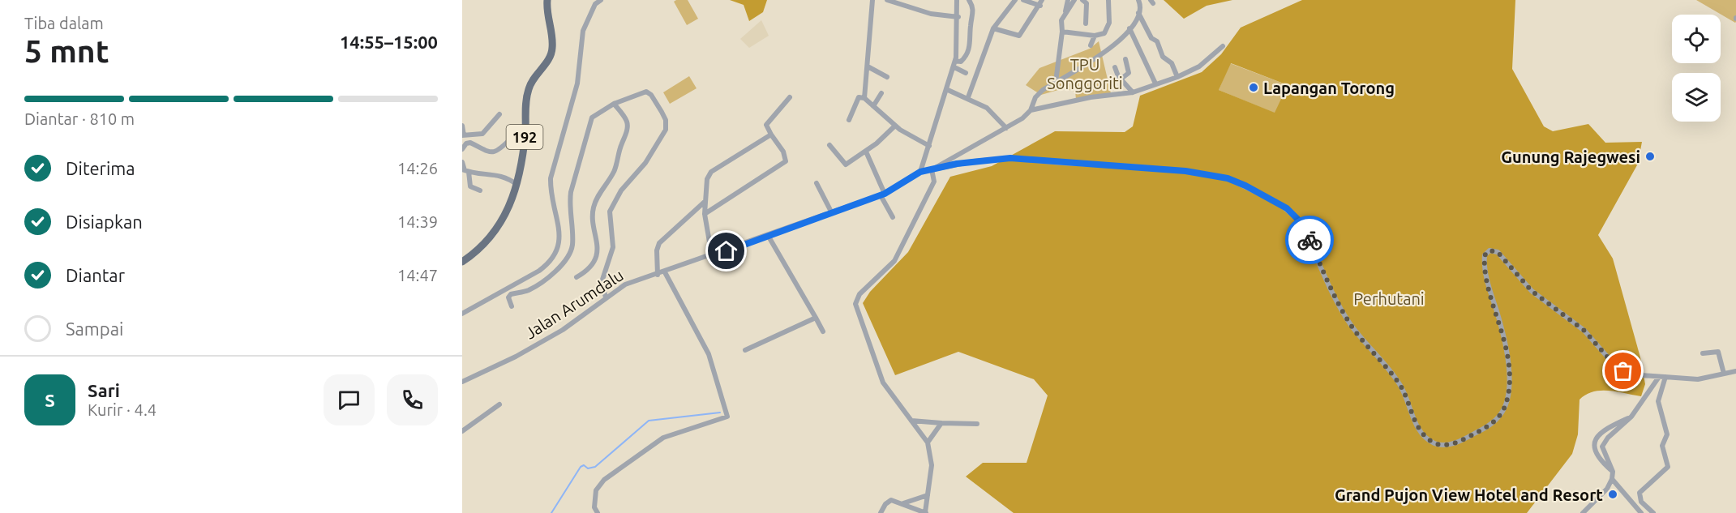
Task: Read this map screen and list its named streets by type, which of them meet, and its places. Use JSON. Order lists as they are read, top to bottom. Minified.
{"streets":{"main road":["192"],"street":["Jalan Arumdalu"]},"parks":["TPU Songgoriti","Perhutani"],"places":["Lapangan Torong","Gunung Rajegwesi","Grand Pujon View Hotel and Resort"],"page":{"heading":["5 mnt","Tiba dalam","14:55–15:00"],"panel":["Sari","Kurir · 4.4"],"bar":"Diantar · 810 m","list":[["Diterima","14:26"],["Disiapkan","14:39"],["Diantar","14:47"],"Sampai"],"round":"S"}}
